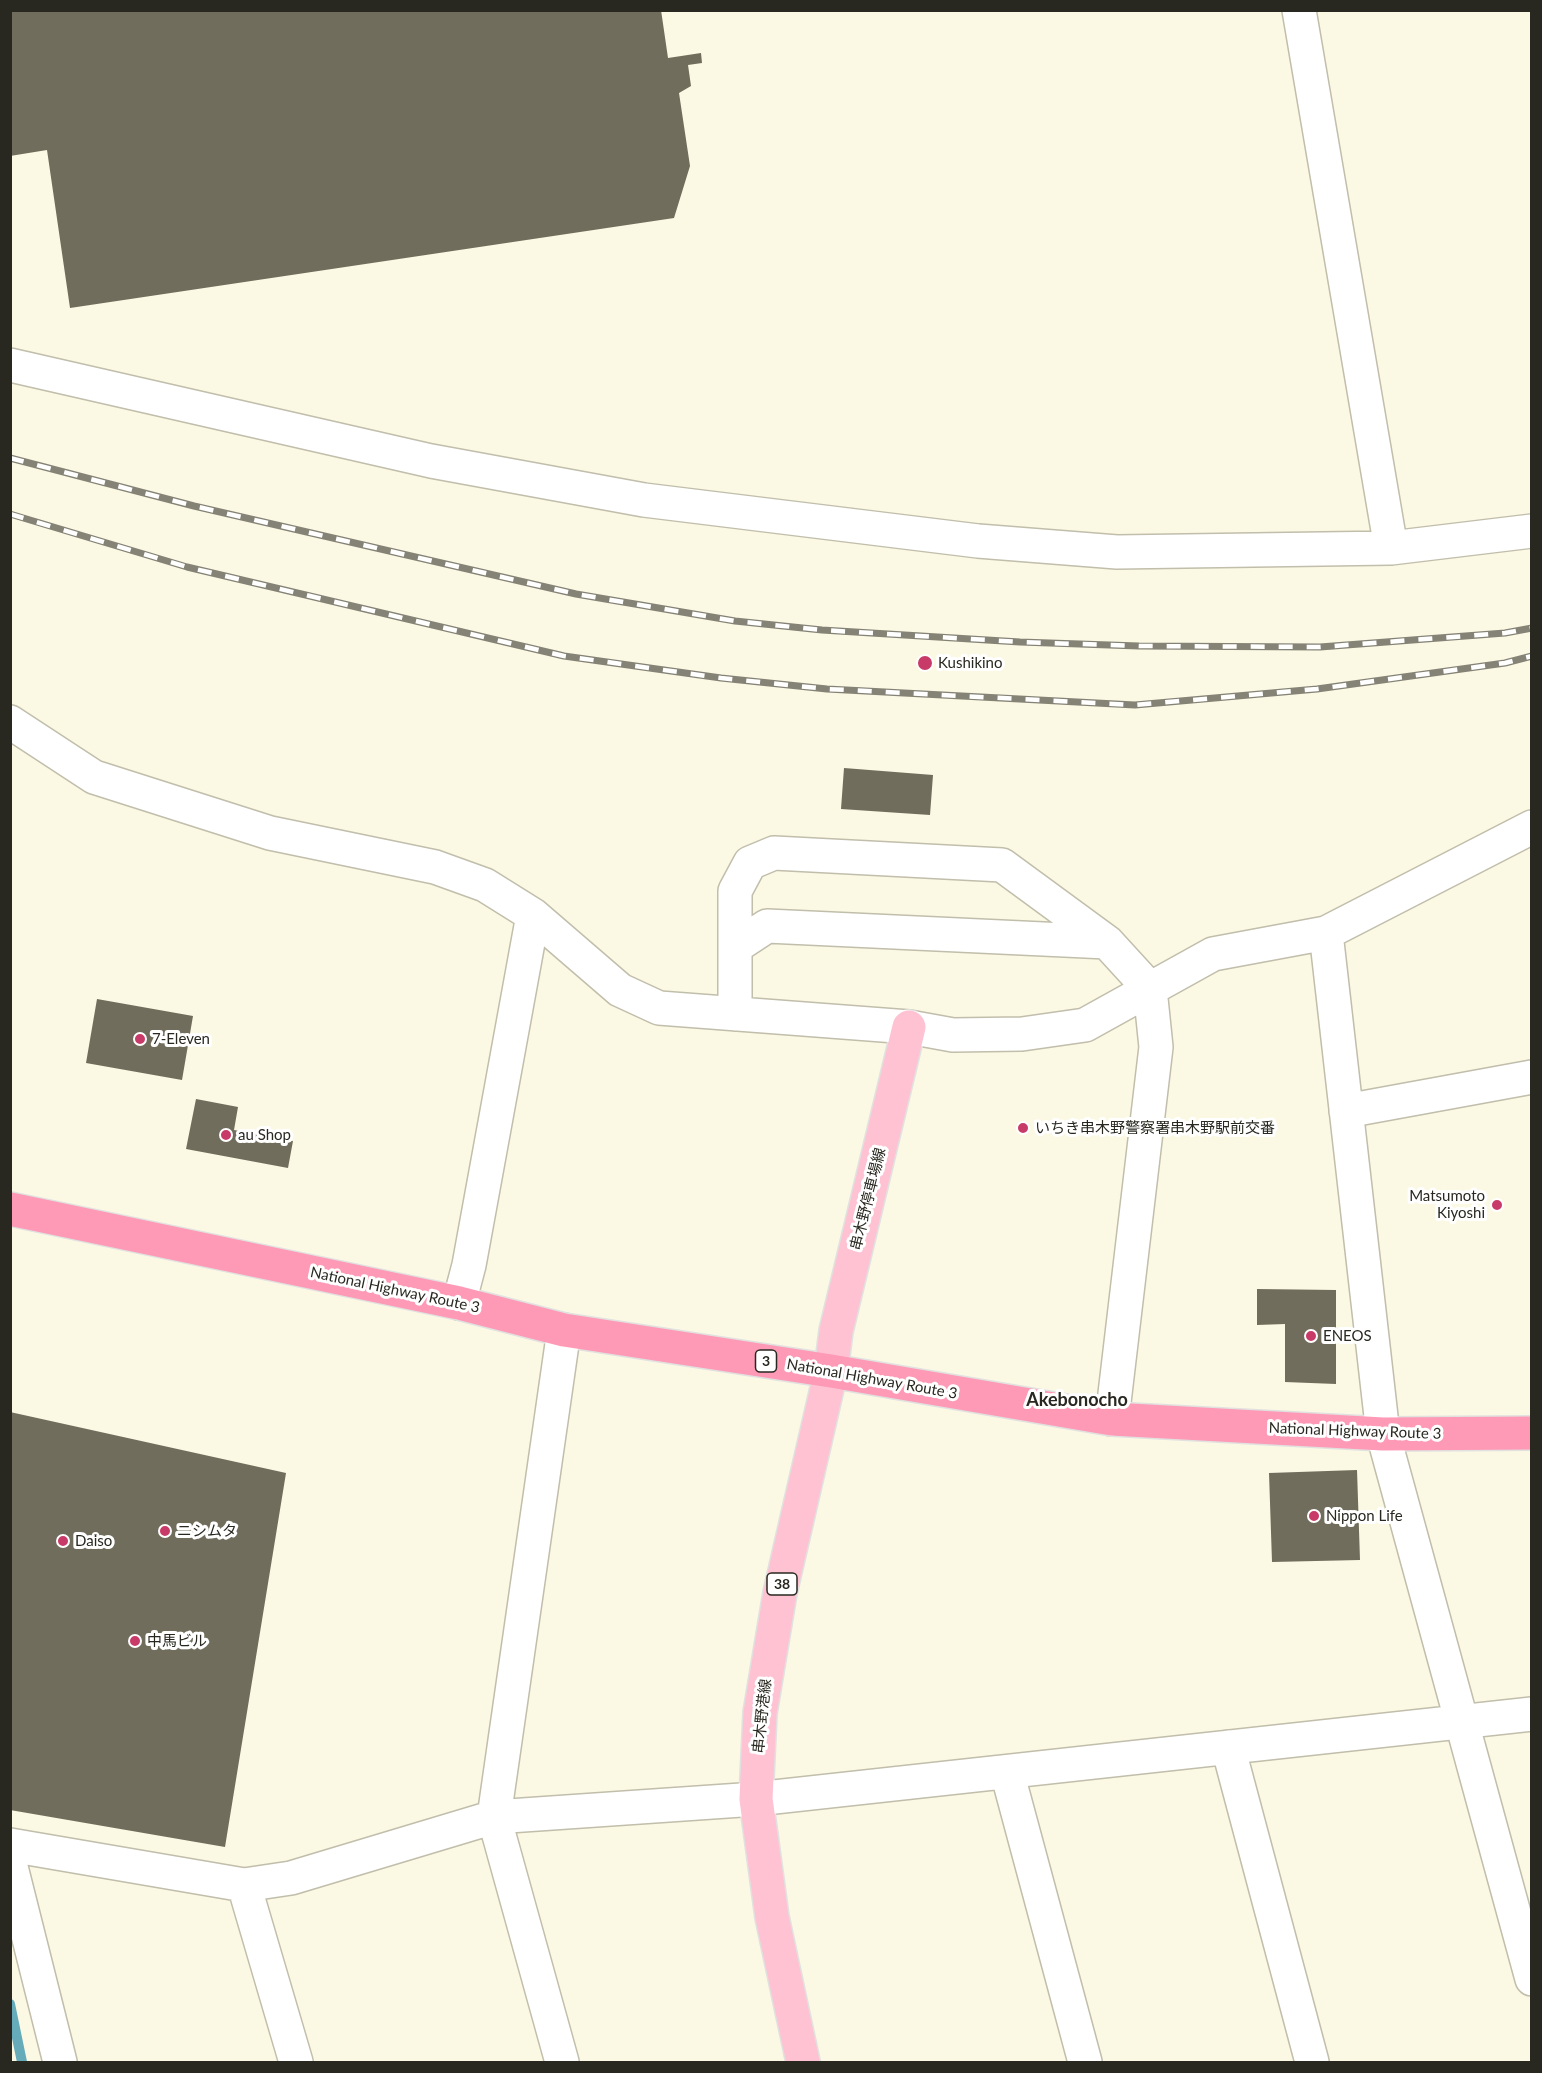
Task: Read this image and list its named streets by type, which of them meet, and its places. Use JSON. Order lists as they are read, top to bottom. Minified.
{"streets":{"highway":["National Highway Route 3","3"],"main road":["串木野停車場線","38","串木野港線"]},"crossings":[["串木野停車場線","National Highway Route 3"],["串木野停車場線","串木野港線"],["National Highway Route 3","串木野港線"]],"districts":["Akebonocho"],"places":["Kushikino","7-Eleven","いちき串木野警察署串木野駅前交番","au Shop","Matsumoto Kiyoshi","ENEOS","Nippon Life","ニシムタ","Daiso","中馬ビル"]}
